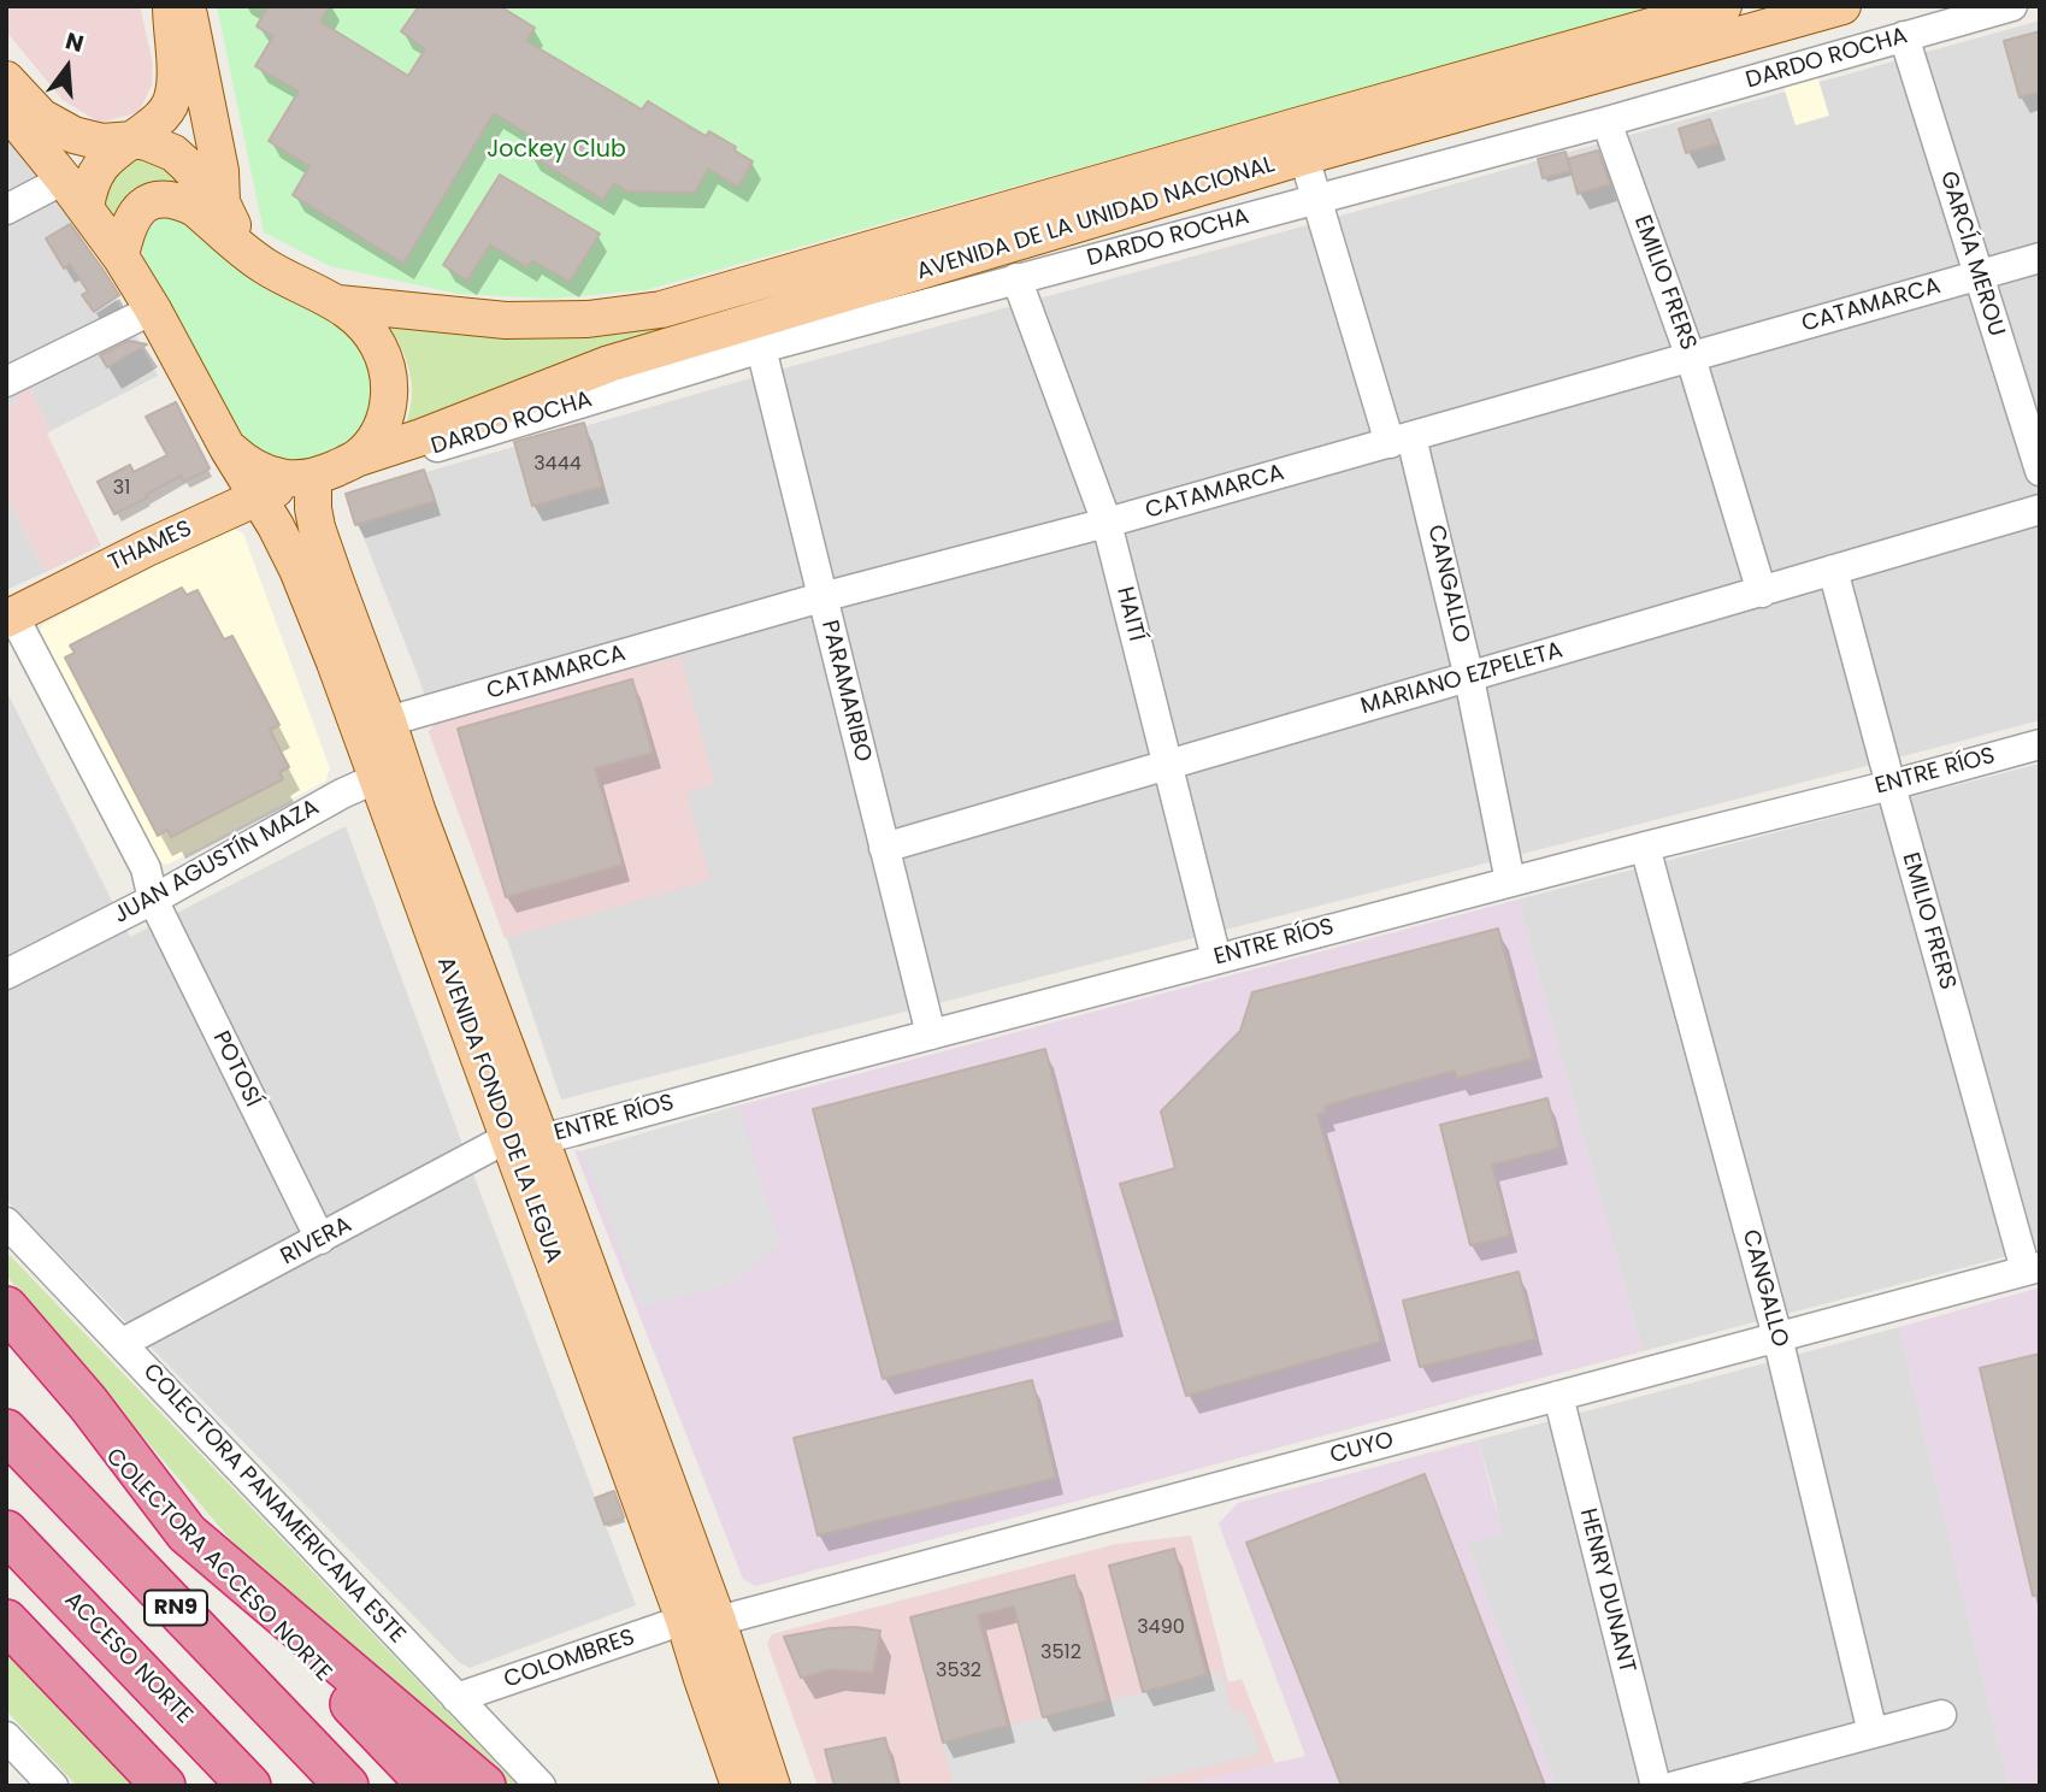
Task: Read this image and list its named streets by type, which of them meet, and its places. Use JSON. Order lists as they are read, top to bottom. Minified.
{"streets":{"highway":["COLECTORA ACCESO NORTE","RN9","ACCESO NORTE"],"main road":["AVENIDA DE LA UNIDAD NACIONAL","THAMES","AVENIDA FONDO DE LA LEGUA"],"street":["DARDO ROCHA","GARCÍA MEROU","EMILIO FRERS","CATAMARCA","CANGALLO","HAITÍ","MARIANO EZPELETA","PARAMARIBO","ENTRE RÍOS","JUAN AGUSTÍN MAZA","POTOSÍ","RIVERA","CUYO","COLECTORA PANAMERICANA ESTE","HENRY DUNANT","COLOMBRES"]},"crossings":[["DARDO ROCHA","AVENIDA DE LA UNIDAD NACIONAL"],["DARDO ROCHA","GARCÍA MEROU"],["DARDO ROCHA","EMILIO FRERS"],["DARDO ROCHA","THAMES"],["DARDO ROCHA","CANGALLO"],["DARDO ROCHA","HAITÍ"],["DARDO ROCHA","PARAMARIBO"],["DARDO ROCHA","AVENIDA FONDO DE LA LEGUA"],["AVENIDA DE LA UNIDAD NACIONAL","THAMES"],["AVENIDA DE LA UNIDAD NACIONAL","CANGALLO"],["AVENIDA DE LA UNIDAD NACIONAL","AVENIDA FONDO DE LA LEGUA"],["GARCÍA MEROU","CATAMARCA"],["EMILIO FRERS","CATAMARCA"],["EMILIO FRERS","MARIANO EZPELETA"],["EMILIO FRERS","ENTRE RÍOS"],["EMILIO FRERS","CUYO"],["CATAMARCA","CANGALLO"],["CATAMARCA","HAITÍ"],["CATAMARCA","PARAMARIBO"],["CATAMARCA","AVENIDA FONDO DE LA LEGUA"],["THAMES","POTOSÍ"],["THAMES","AVENIDA FONDO DE LA LEGUA"],["CANGALLO","MARIANO EZPELETA"],["CANGALLO","ENTRE RÍOS"],["CANGALLO","CUYO"],["HAITÍ","MARIANO EZPELETA"],["HAITÍ","ENTRE RÍOS"],["MARIANO EZPELETA","PARAMARIBO"],["PARAMARIBO","ENTRE RÍOS"],["ENTRE RÍOS","AVENIDA FONDO DE LA LEGUA"],["ENTRE RÍOS","RIVERA"],["JUAN AGUSTÍN MAZA","POTOSÍ"],["JUAN AGUSTÍN MAZA","AVENIDA FONDO DE LA LEGUA"],["POTOSÍ","RIVERA"],["AVENIDA FONDO DE LA LEGUA","RIVERA"],["AVENIDA FONDO DE LA LEGUA","CUYO"],["AVENIDA FONDO DE LA LEGUA","COLOMBRES"],["RIVERA","COLECTORA PANAMERICANA ESTE"],["CUYO","HENRY DUNANT"],["CUYO","COLOMBRES"],["COLECTORA PANAMERICANA ESTE","COLOMBRES"]],"parks":["Jockey Club"],"house_numbers":["3444","31","3490","3512","3532"],"north":"top"}
